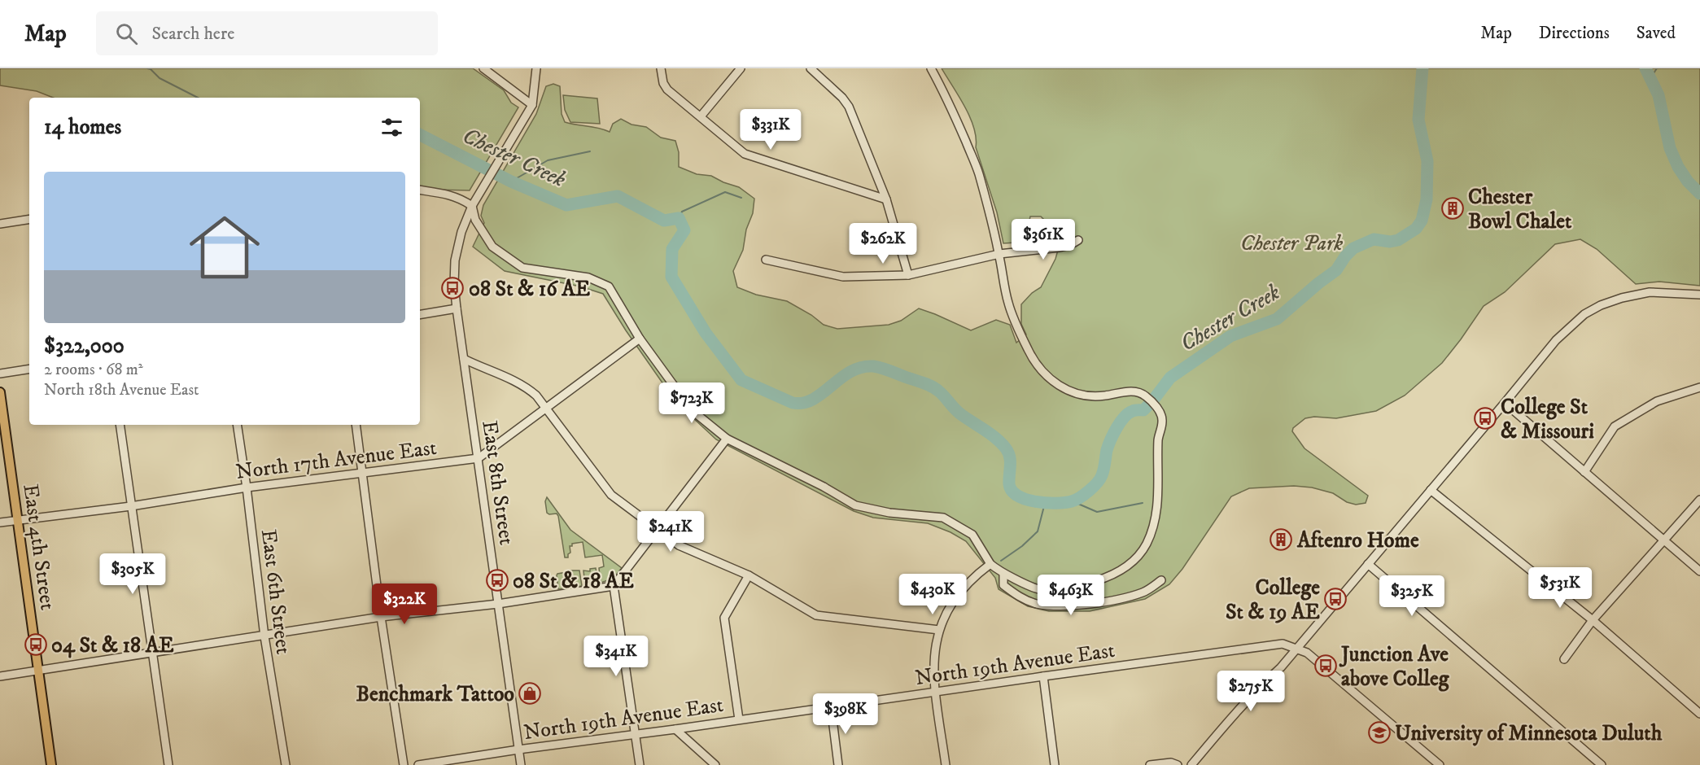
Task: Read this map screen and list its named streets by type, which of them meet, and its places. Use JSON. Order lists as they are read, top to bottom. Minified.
{"streets":{"main road":["East 4th Street"],"street":["North 17th Avenue East","East 8th Street","East 6th Street","North 19th Avenue East"]},"crossings":[["North 17th Avenue East","East 8th Street"],["North 17th Avenue East","East 4th Street"],["North 17th Avenue East","East 6th Street"],["East 8th Street","North 19th Avenue East"]],"water":["Chester Creek"],"parks":["Chester Park"],"places":{"building":["Chester Bowl Chalet","Aftenro Home"],"bus stop":["08 St & 16 AE","College St & Missouri","08 St & 18 AE","College St & 19 AE","04 St & 18 AE","Junction Ave above Colleg"],"shop":["Benchmark Tattoo"],"school or university":["University of Minnesota Duluth"]},"page":{"header":"Map","search":"Search here","nav":["Map","Directions","Saved"],"heading":"14 homes","price":["$331K","$361K","$262K","$723K","$241K","$305K","$531K","$430K","$463K","$325K","$322K","$341K","$275K","$398K"],"list":[{"name":"$322,000","note":"2 rooms · 68 m² · North 18th Avenue East"}]}}
